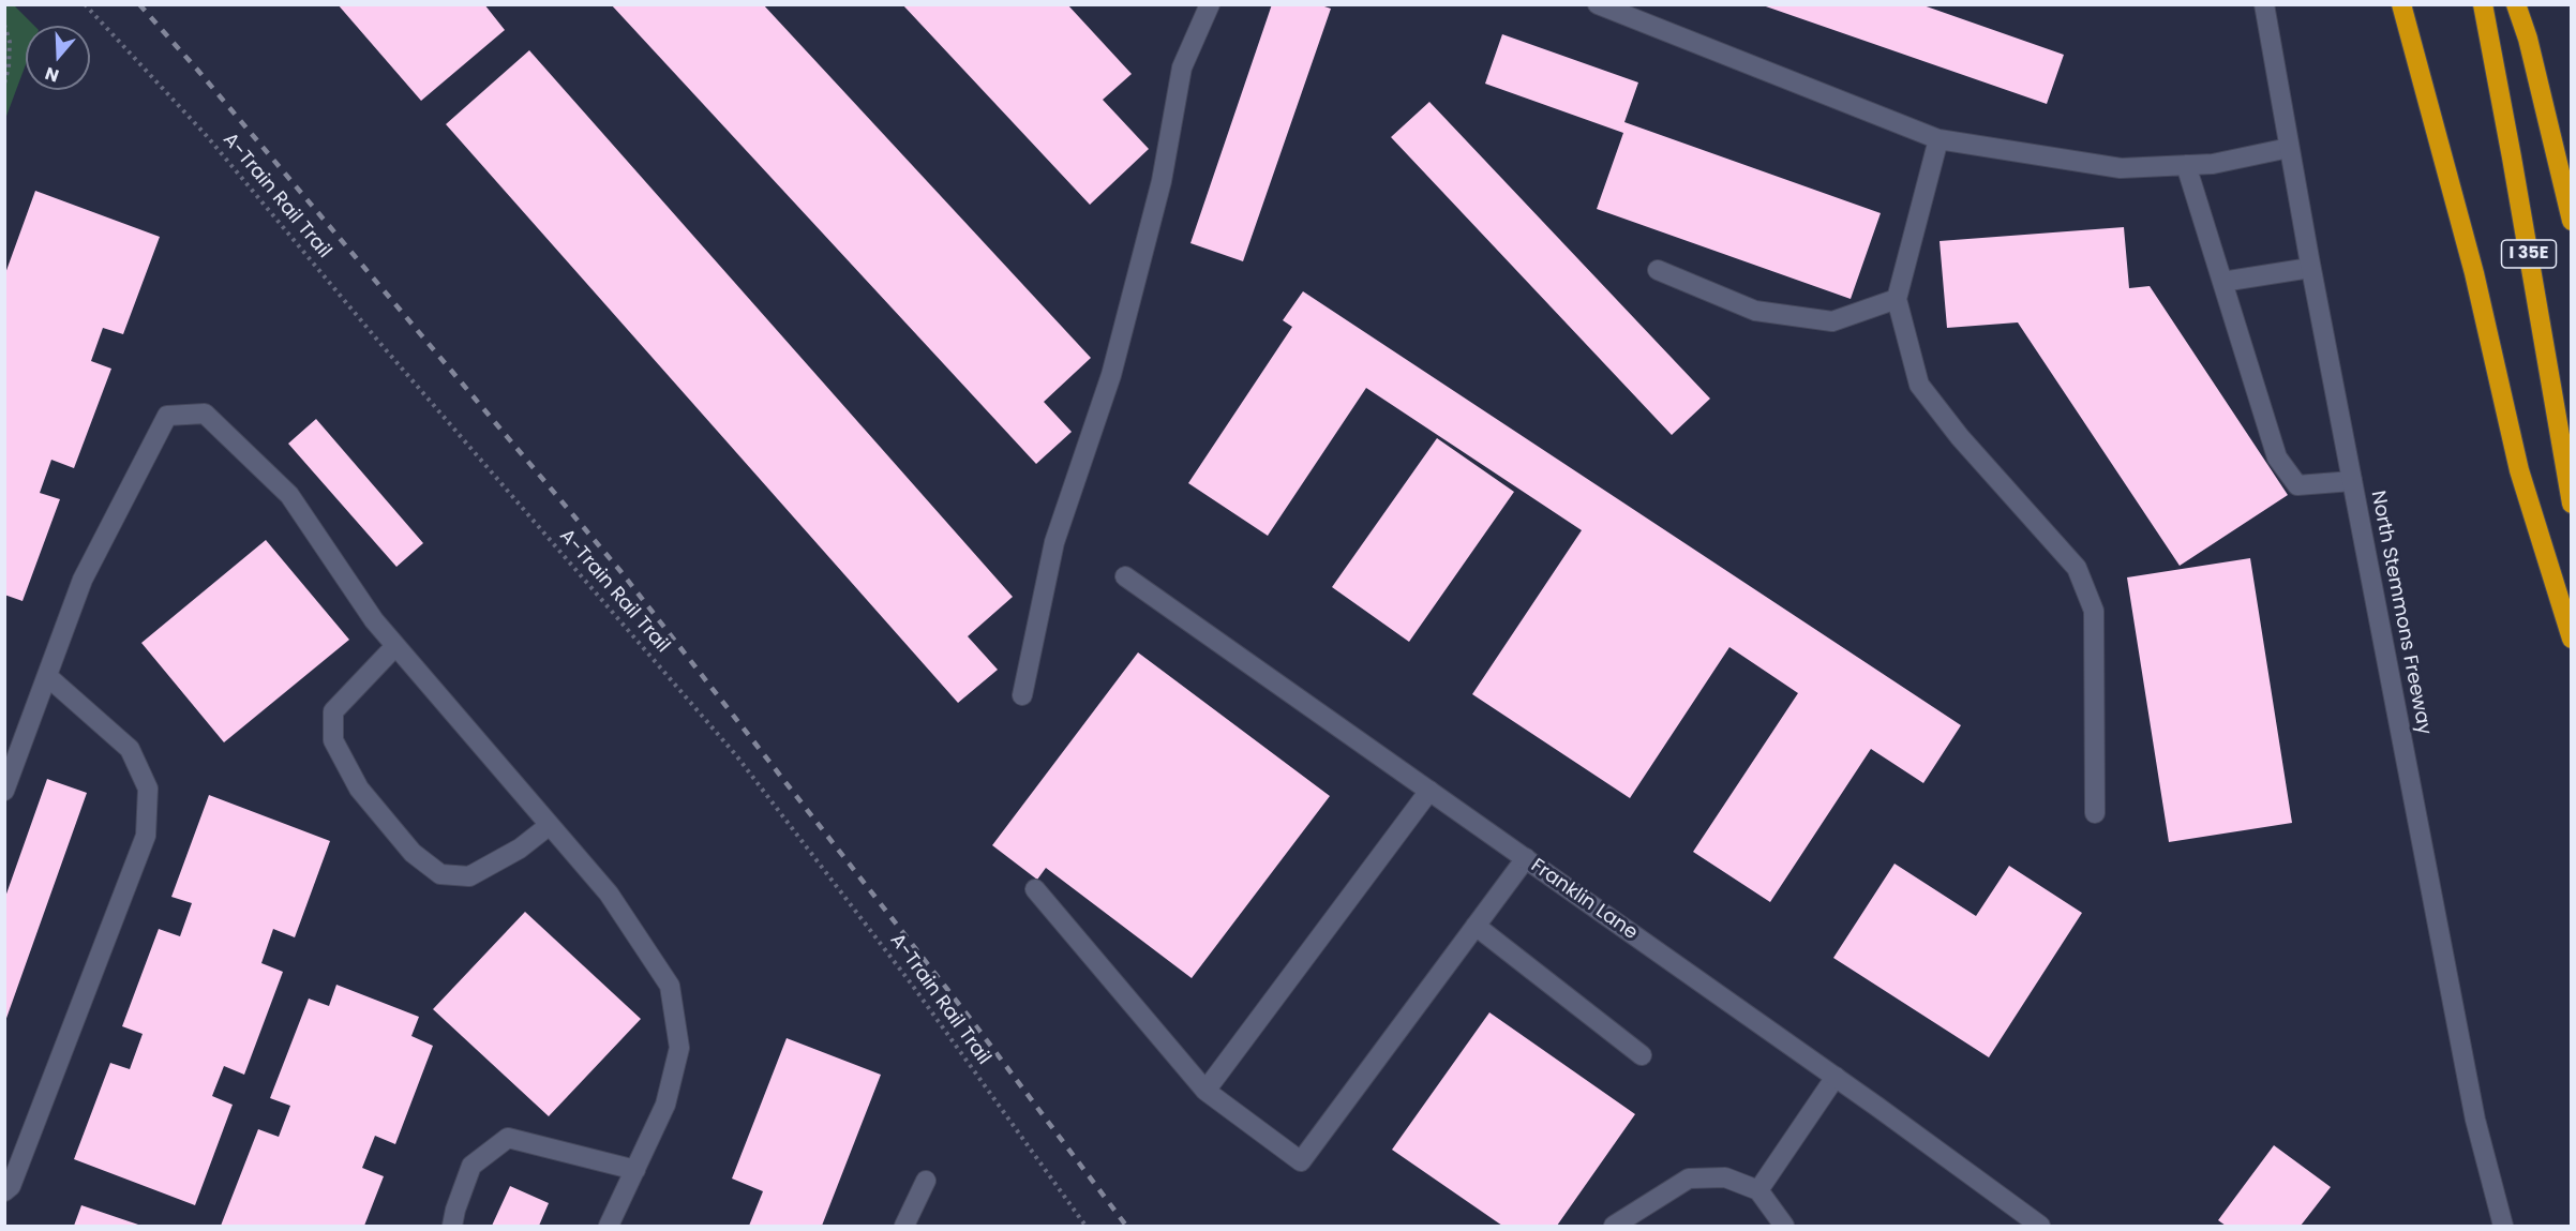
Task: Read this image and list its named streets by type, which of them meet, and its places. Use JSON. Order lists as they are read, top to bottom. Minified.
{"streets":{"highway":["I 35E"],"main road":["North Stemmons Freeway","Franklin Lane"],"path":["A-Train Rail Trail"]},"north":"bottom"}
